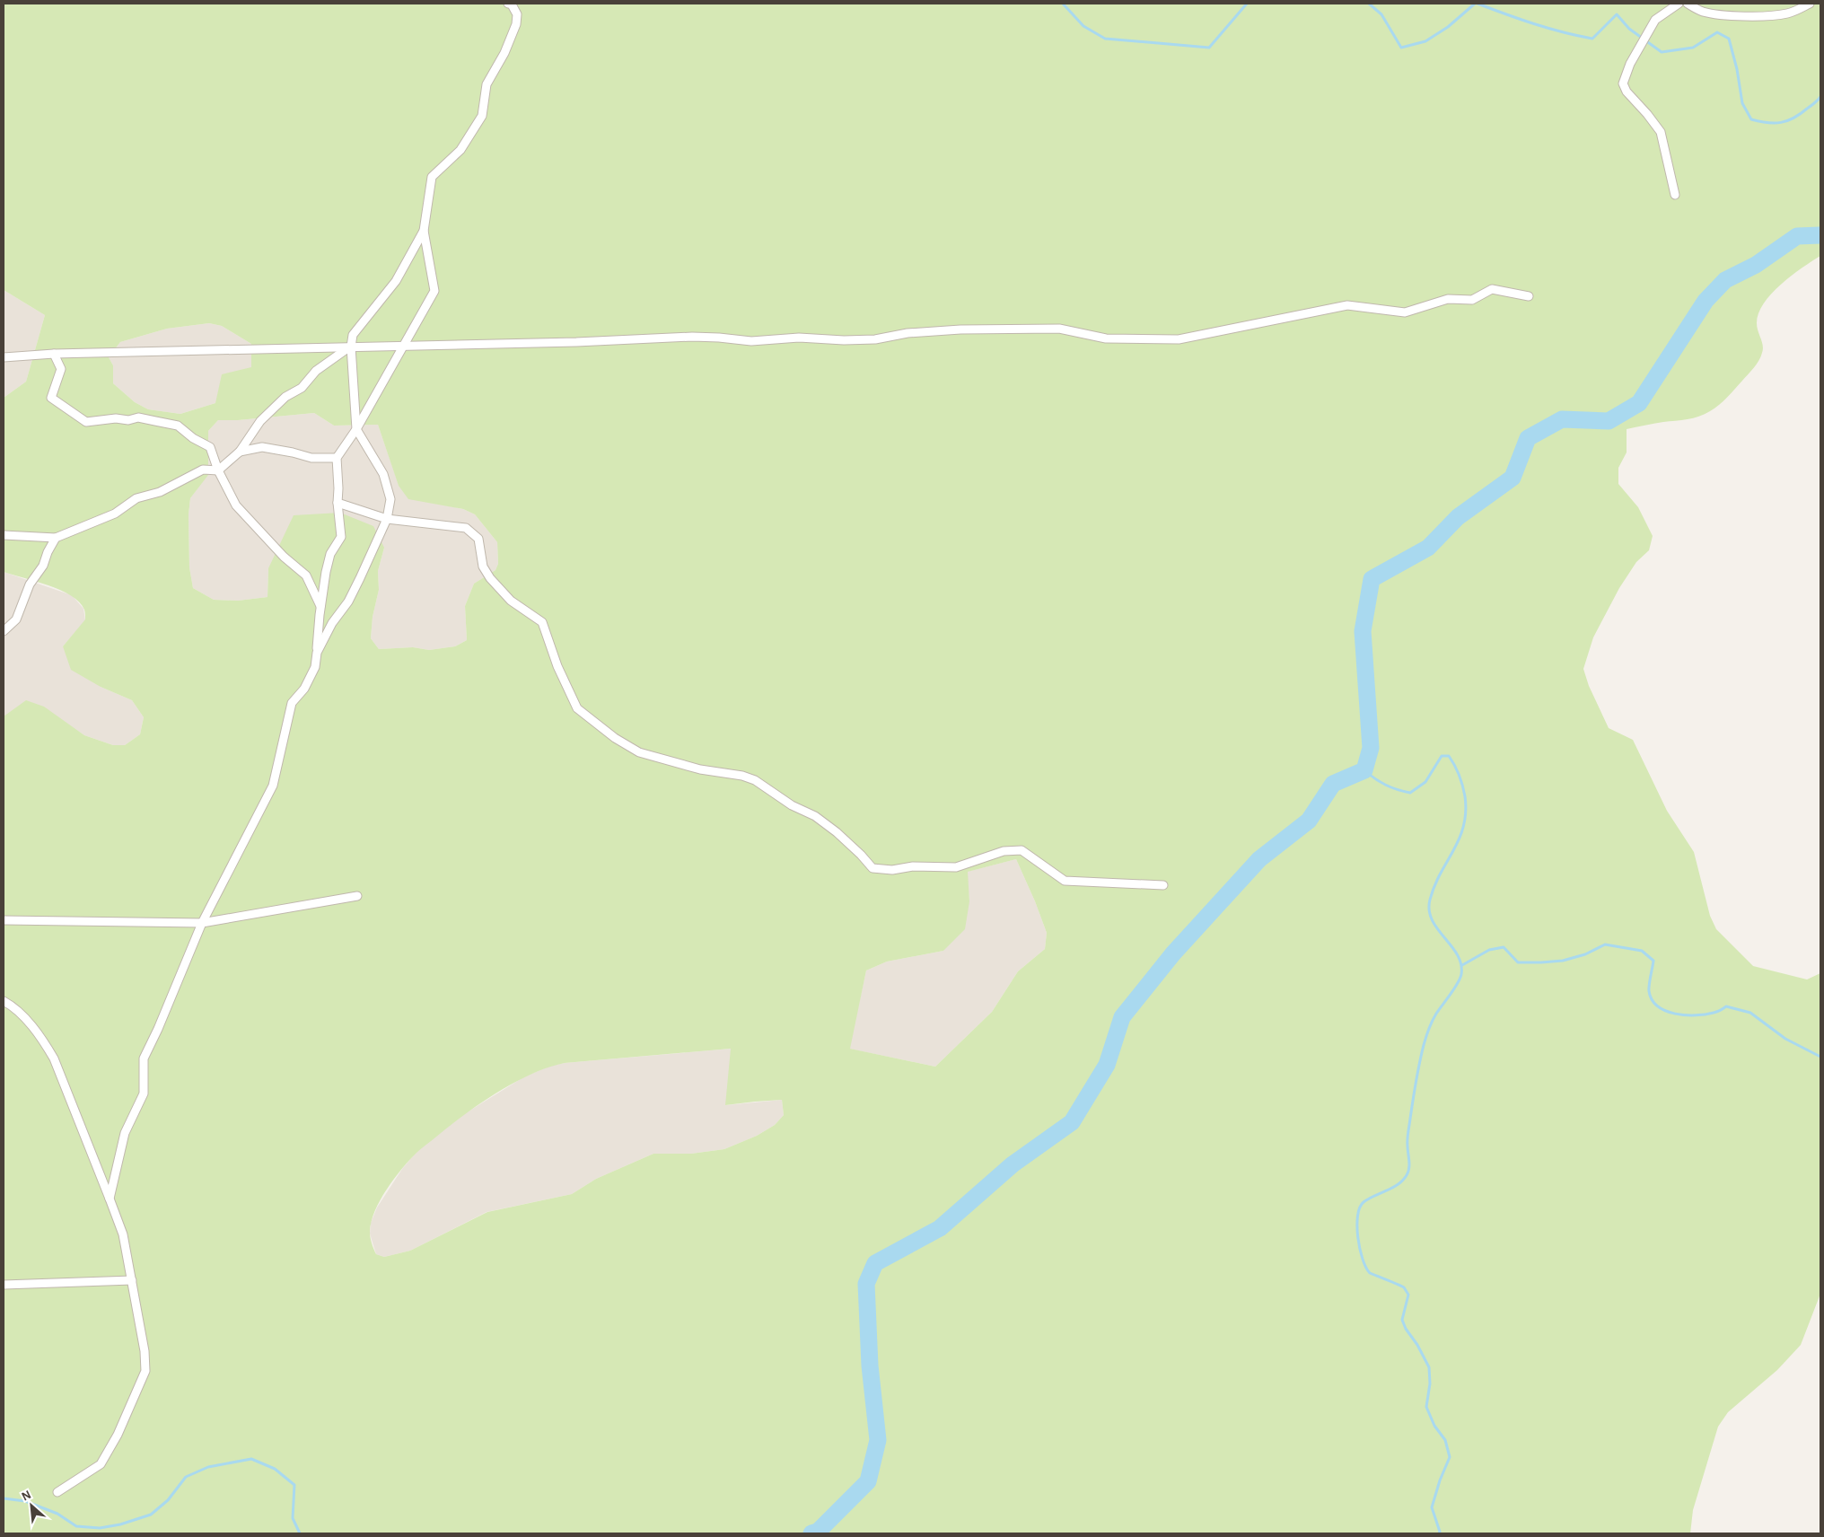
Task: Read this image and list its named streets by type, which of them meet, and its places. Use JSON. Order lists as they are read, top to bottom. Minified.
{"north":"top left"}
